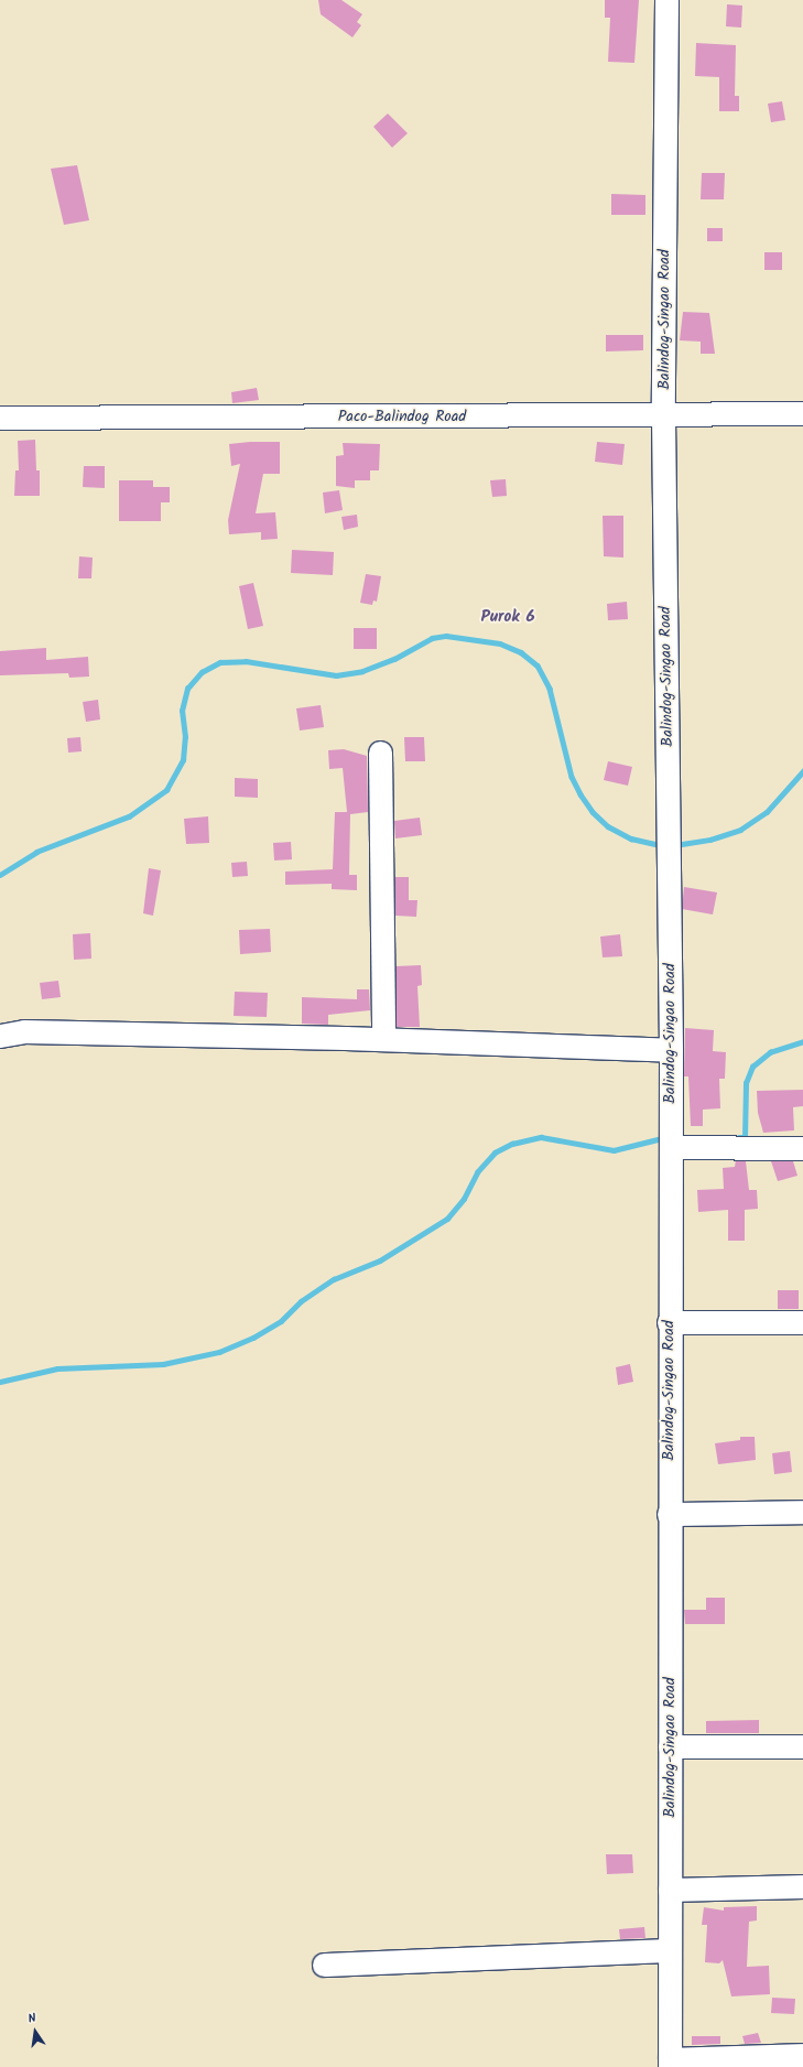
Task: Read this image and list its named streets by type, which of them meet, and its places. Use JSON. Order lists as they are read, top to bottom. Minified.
{"streets":{"street":["Balindog-Singao Road","Paco-Balindog Road"]},"crossings":[["Balindog-Singao Road","Paco-Balindog Road"]],"districts":["Purok 6"],"north":"top"}
